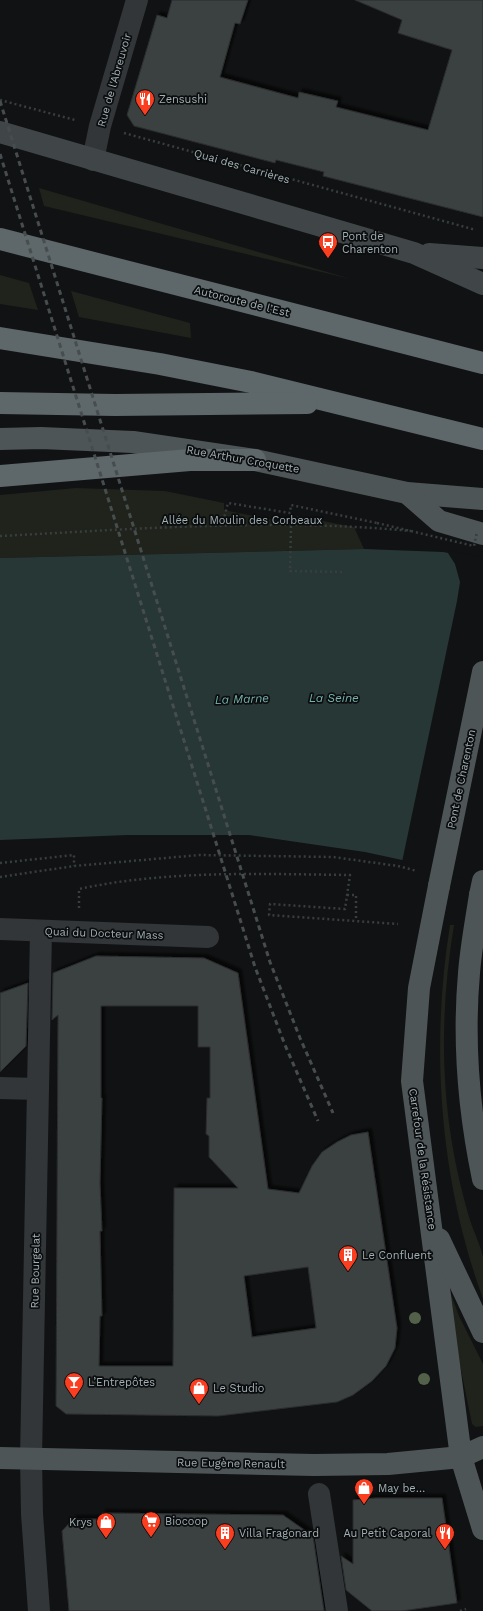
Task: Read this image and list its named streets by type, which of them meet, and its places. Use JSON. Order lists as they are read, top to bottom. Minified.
{"streets":{"highway":["Autoroute de l’Est"],"main road":["Rue Arthur Croquette","Pont de Charenton","Carrefour de la Résistance","Rue Eugène Renault"],"street":["Rue de l'Abreuvoir","Quai du Docteur Mass","Rue Bourgelat"],"path":["Quai des Carrières","Allée du Moulin des Corbeaux"]},"crossings":[["Rue de l'Abreuvoir","Quai des Carrières"],["Pont de Charenton","Carrefour de la Résistance"],["Quai du Docteur Mass","Rue Bourgelat"],["Carrefour de la Résistance","Rue Eugène Renault"],["Rue Bourgelat","Rue Eugène Renault"]],"water":["La Seine","La Marne"],"places":{"restaurant":["Zensushi","Au Petit Caporal"],"bus stop":["Pont de Charenton"],"building":["Le Confluent","Villa Fragonard"],"bar":["L’Entrepôtes"],"shop":["Le Studio","May be…","Krys"],"supermarket":["Biocoop"]}}
